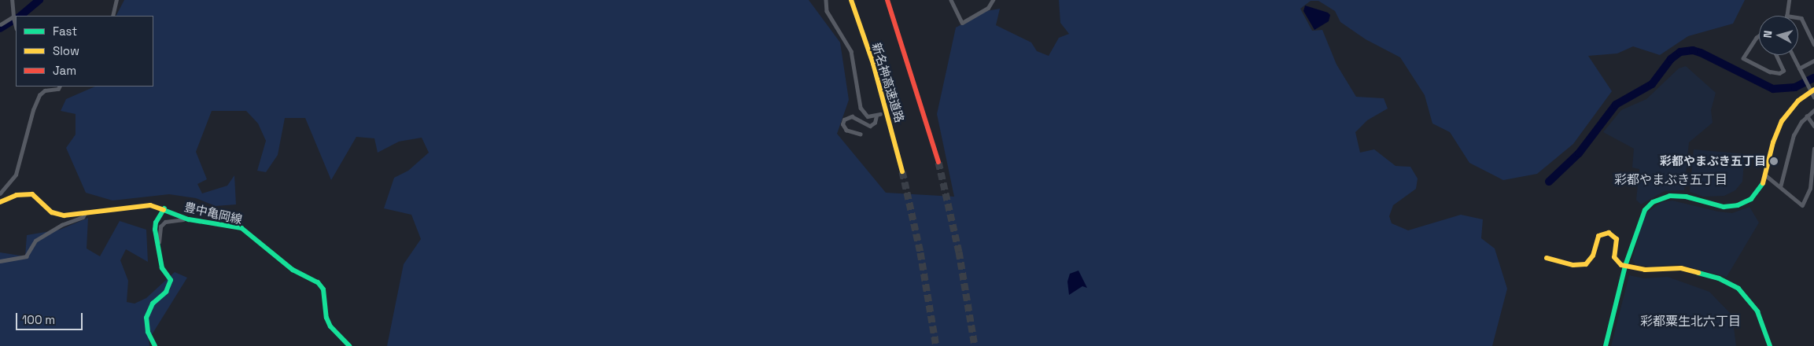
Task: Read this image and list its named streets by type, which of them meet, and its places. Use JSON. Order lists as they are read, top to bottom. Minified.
{"streets":{"main road":["新名神高速道路","豊中亀岡線"]},"districts":["彩都やまぶき五丁目","彩都粟生北六丁目"],"places":["彩都やまぶき五丁目"],"legend":["Fast","Slow","Jam"],"scale_bar":"100 m","north":"left"}
